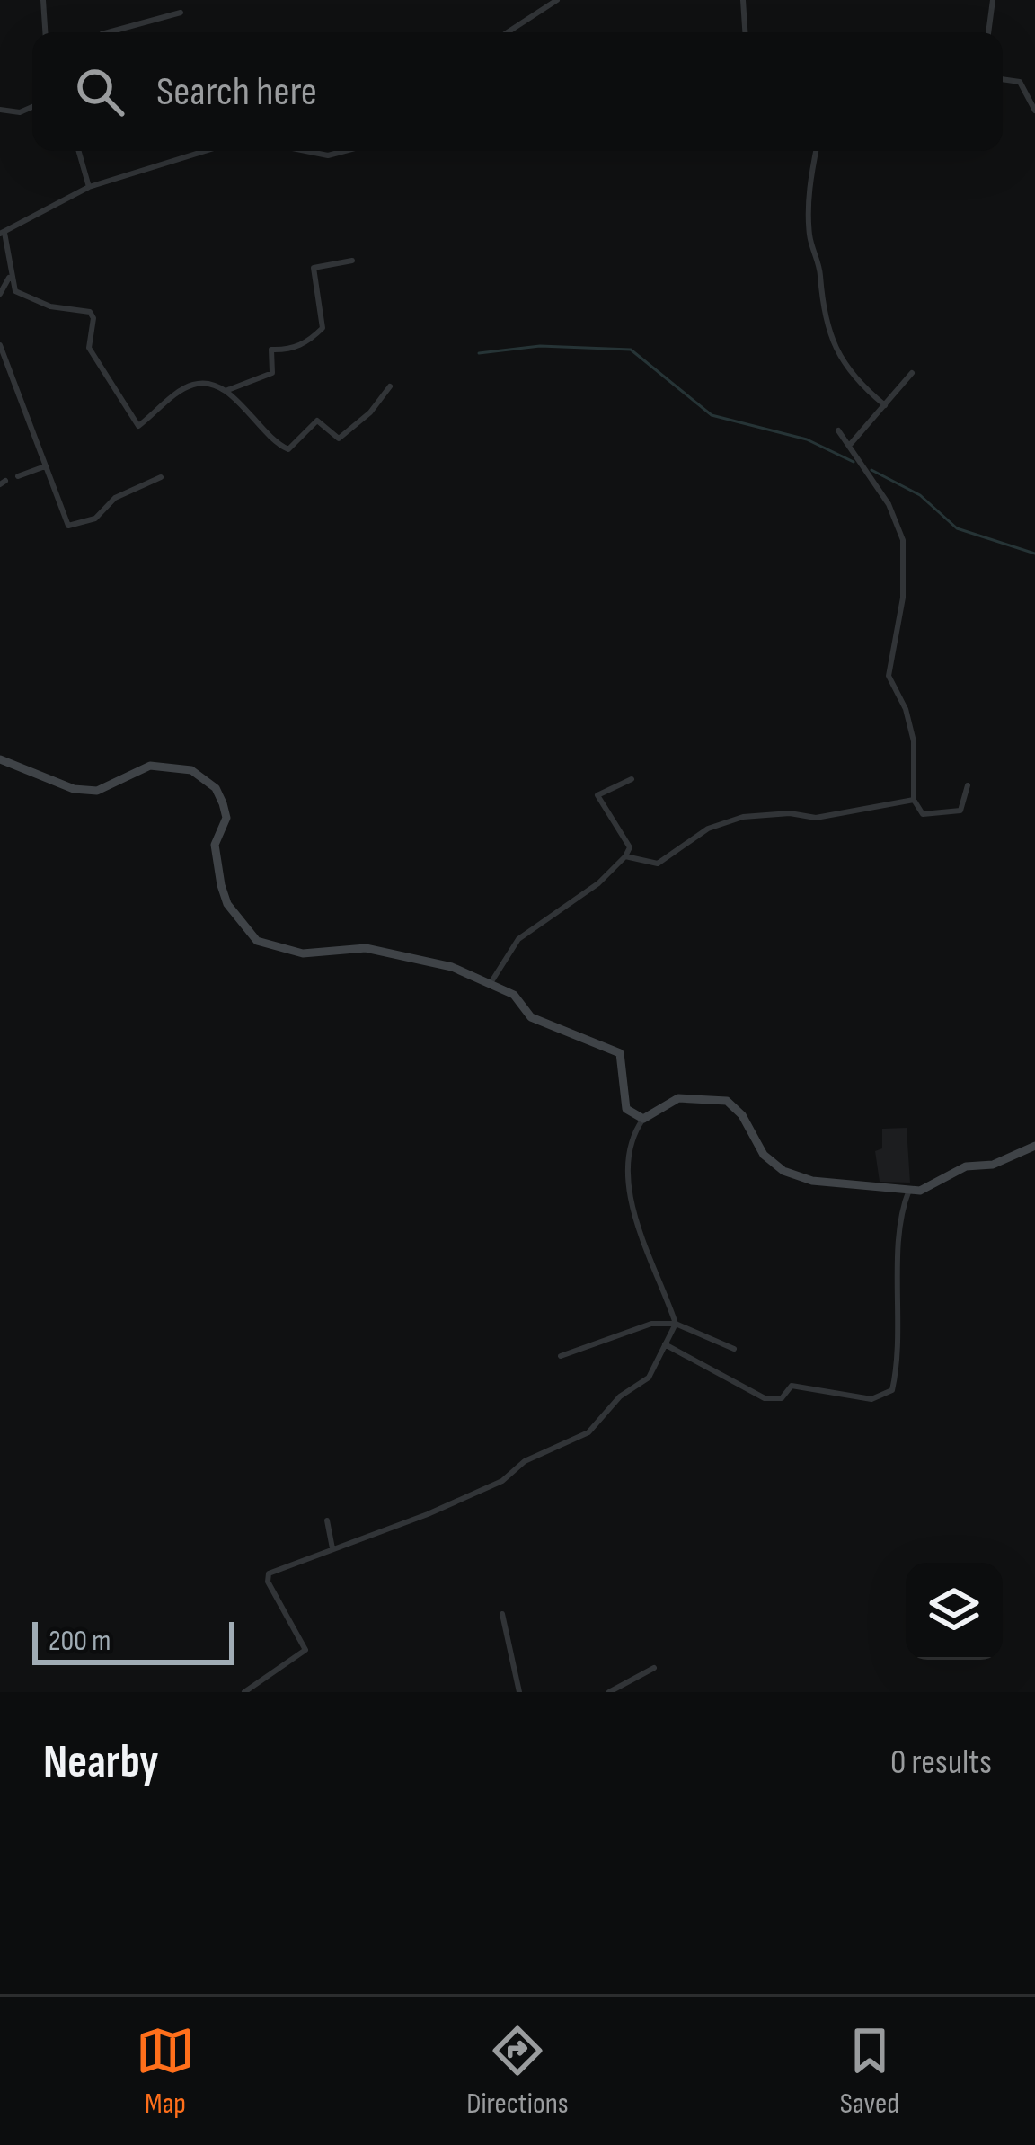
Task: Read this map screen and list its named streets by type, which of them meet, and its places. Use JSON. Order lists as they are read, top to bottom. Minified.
{"scale_bar":"200 m","page":{"search":"Search here","scale":"200 m","heading":["Nearby","0 results"],"nav":["Map","Directions","Saved"]}}
